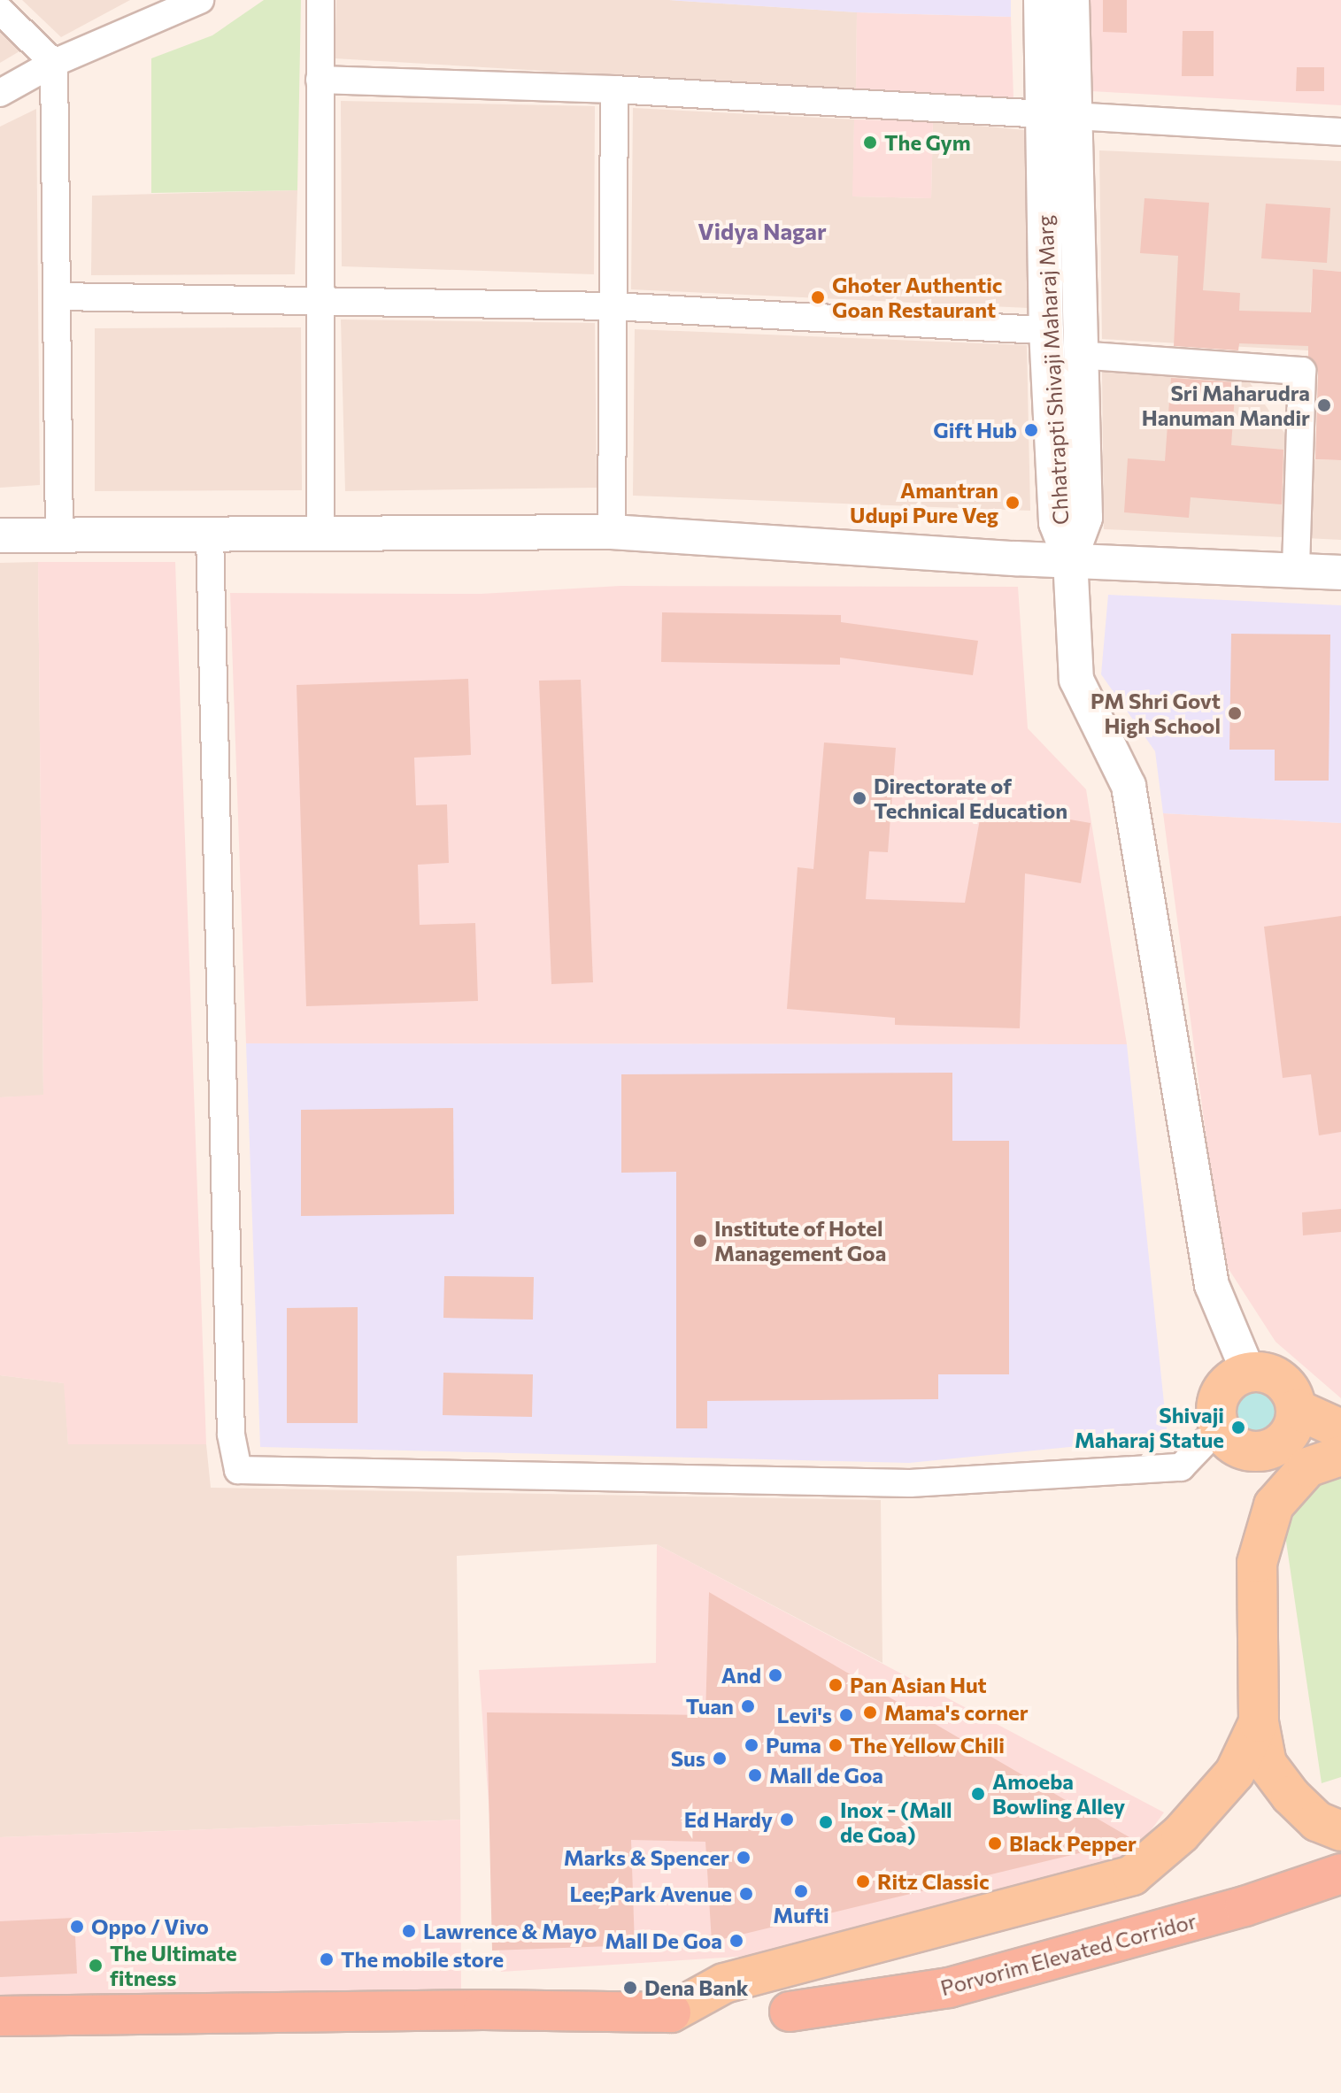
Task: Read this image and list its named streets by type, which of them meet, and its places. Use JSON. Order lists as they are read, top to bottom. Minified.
{"streets":{"highway":["Porvorim Elevated Corridor"],"street":["Chhatrapti Shivaji Maharaj Marg"]},"districts":["Vidya Nagar"],"places":["The Gym","Ghoter Authentic Goan Restaurant","Sri Maharudra Hanuman Mandir","Gift Hub","Amantran Udupi Pure Veg","PM Shri Govt High School","Directorate of Technical Education","Institute of Hotel Management Goa","Shivaji Maharaj Statue","And","Pan Asian Hut","Tuan","Mama's corner","Levi's","Puma","The Yellow Chili","Sus","Mall de Goa","Amoeba Bowling Alley","Ed Hardy","Inox - (Mall de Goa)","Black Pepper","Marks & Spencer","Ritz Classic","Mufti","Lee;Park Avenue","Oppo / Vivo","Lawrence & Mayo","Mall De Goa","The mobile store","The Ultimate fitness","Dena Bank"]}
